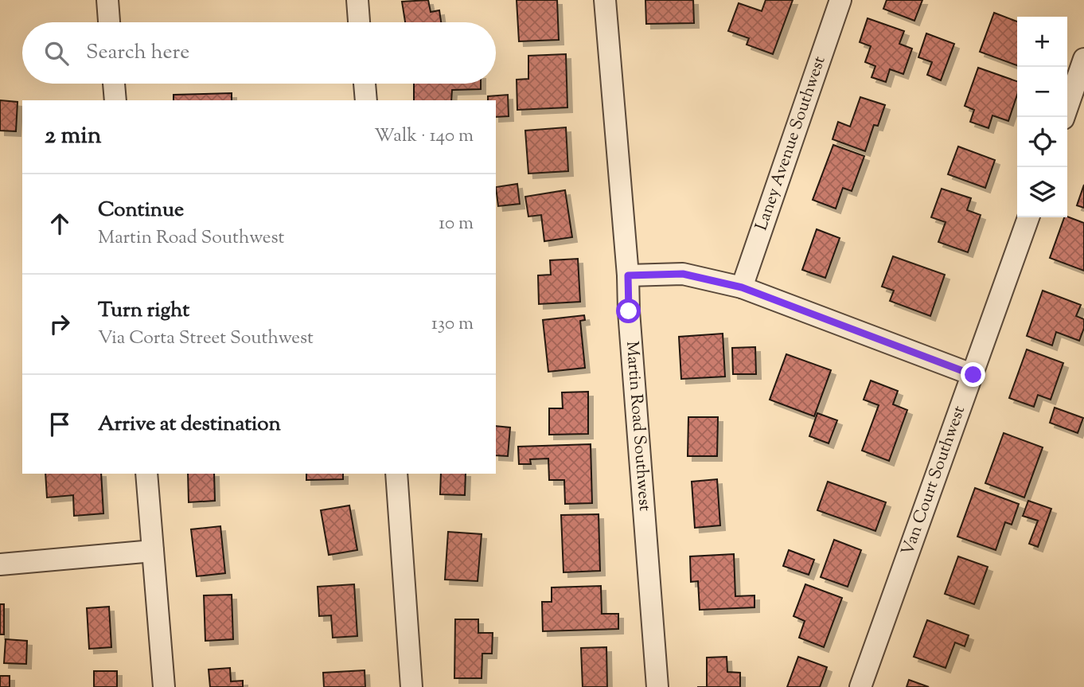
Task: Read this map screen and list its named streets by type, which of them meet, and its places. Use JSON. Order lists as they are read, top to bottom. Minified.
{"streets":{"street":["Laney Avenue Southwest","Martin Road Southwest","Van Court Southwest"]},"page":{"map_buttons":["+","−"],"search":"Search here","heading":["2 min","Walk · 140 m"],"list":[["Continue","Martin Road Southwest","10 m"],["Turn right","Via Corta Street Southwest","130 m"],"Arrive at destination"]}}
